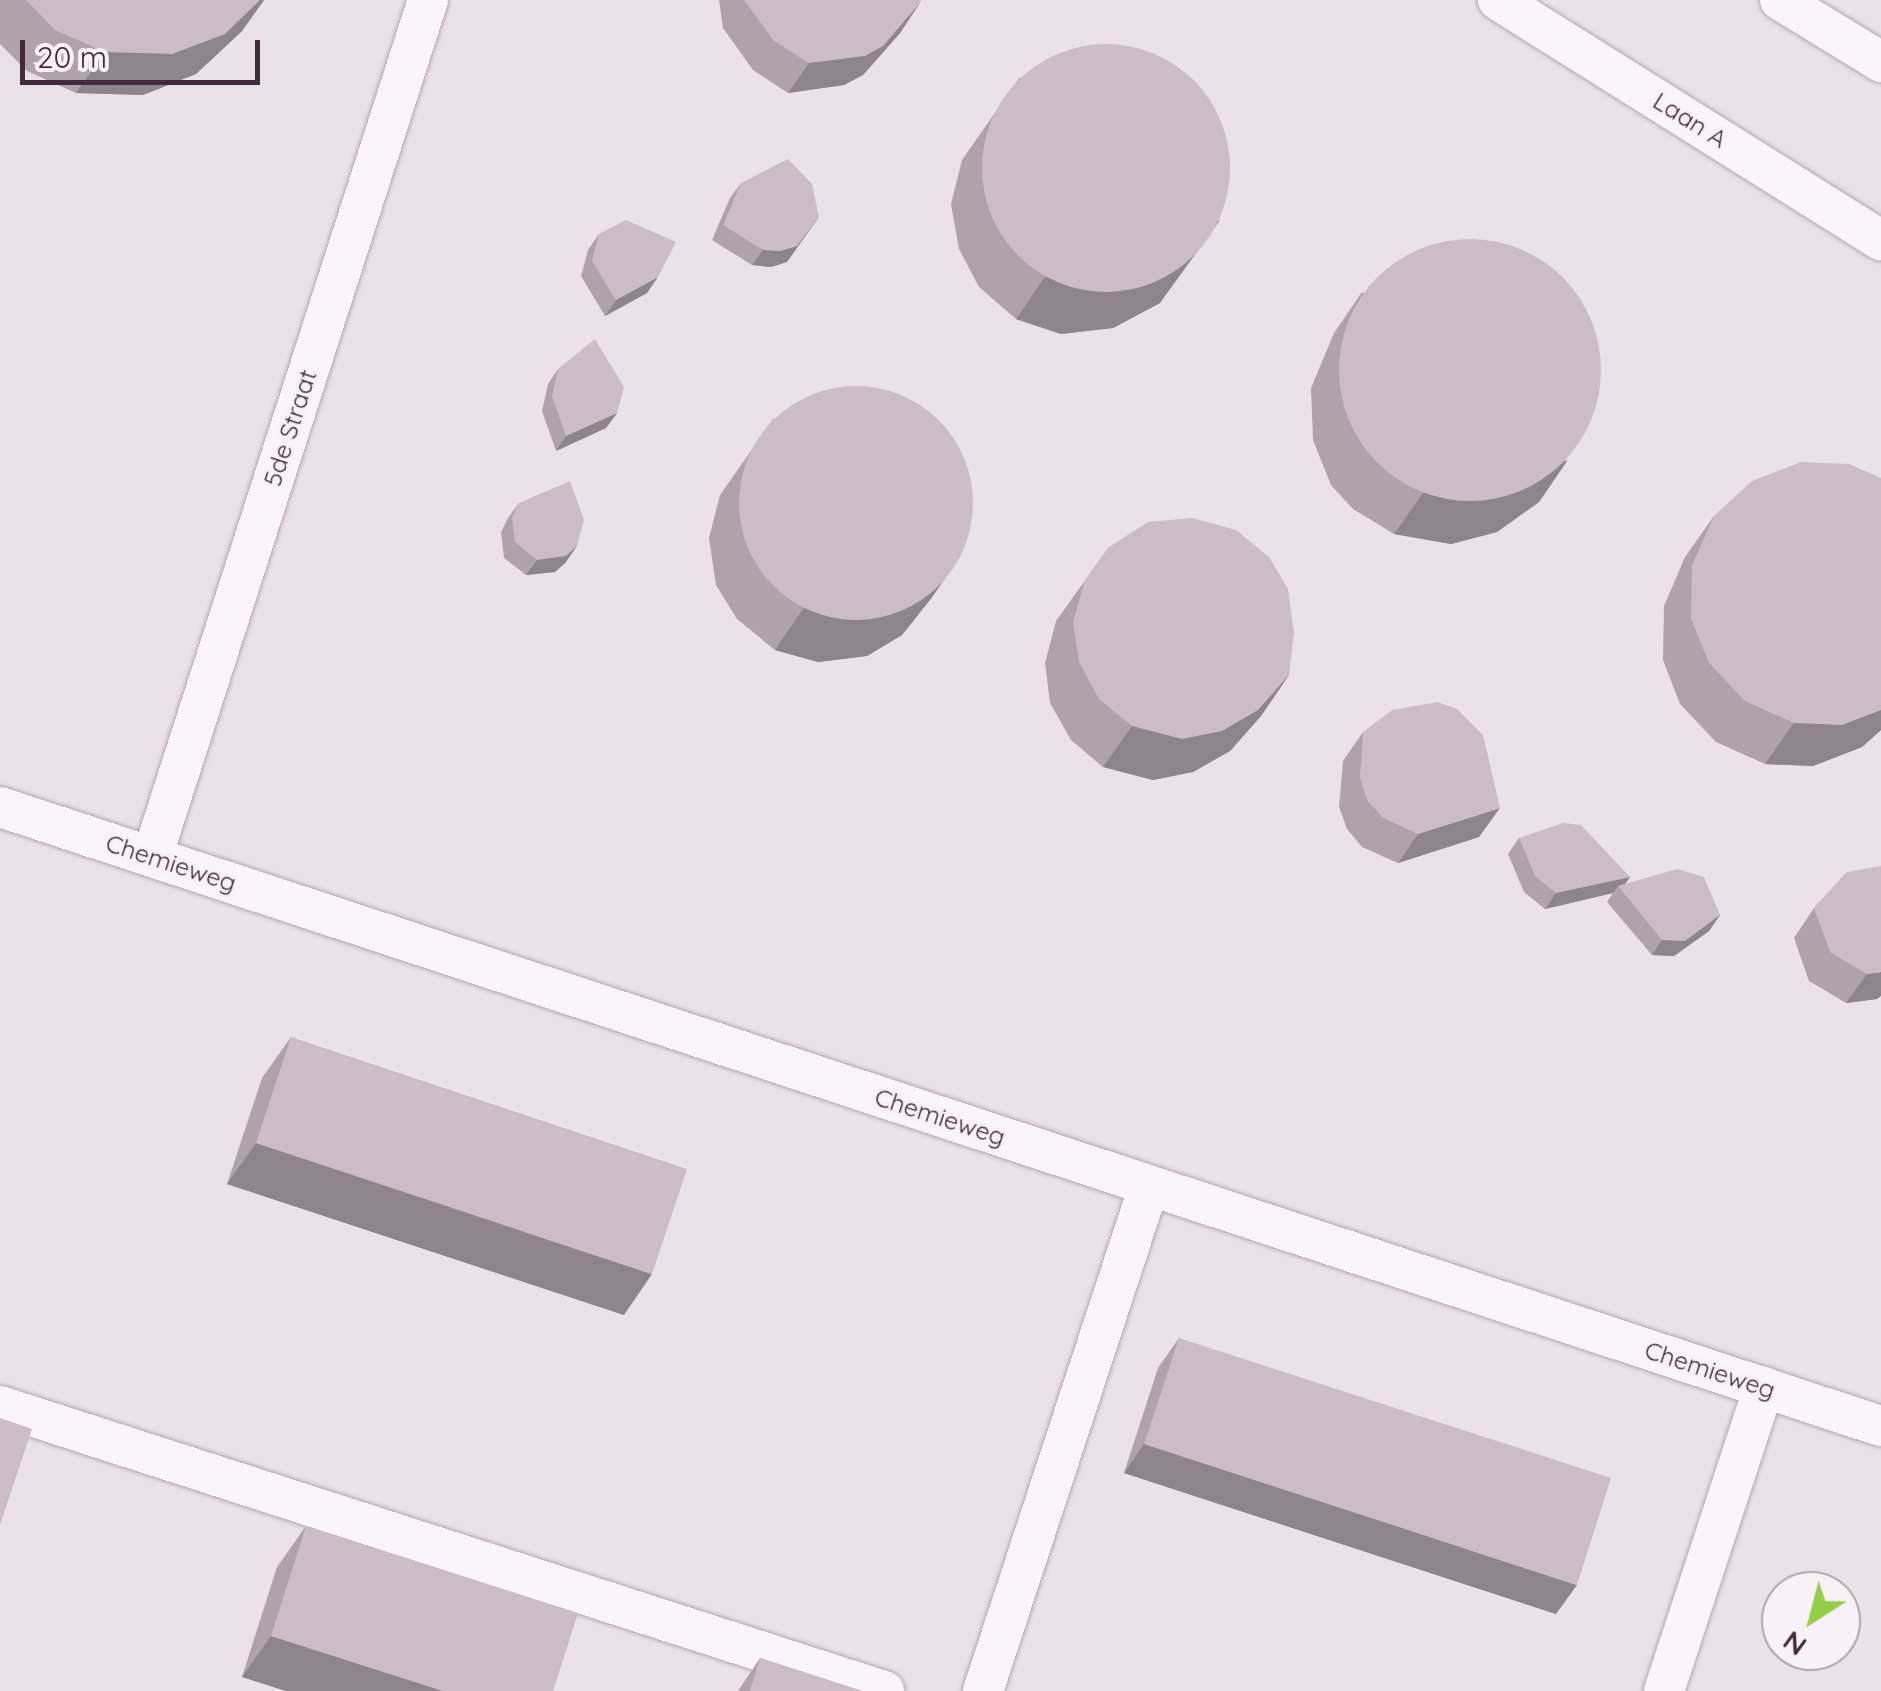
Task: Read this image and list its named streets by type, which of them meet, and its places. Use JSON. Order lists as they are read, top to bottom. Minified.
{"streets":{"lane":["Laan A","5de Straat","Chemieweg"]},"crossings":[["5de Straat","Chemieweg"]],"scale_bar":"20 m","north":"bottom left"}
